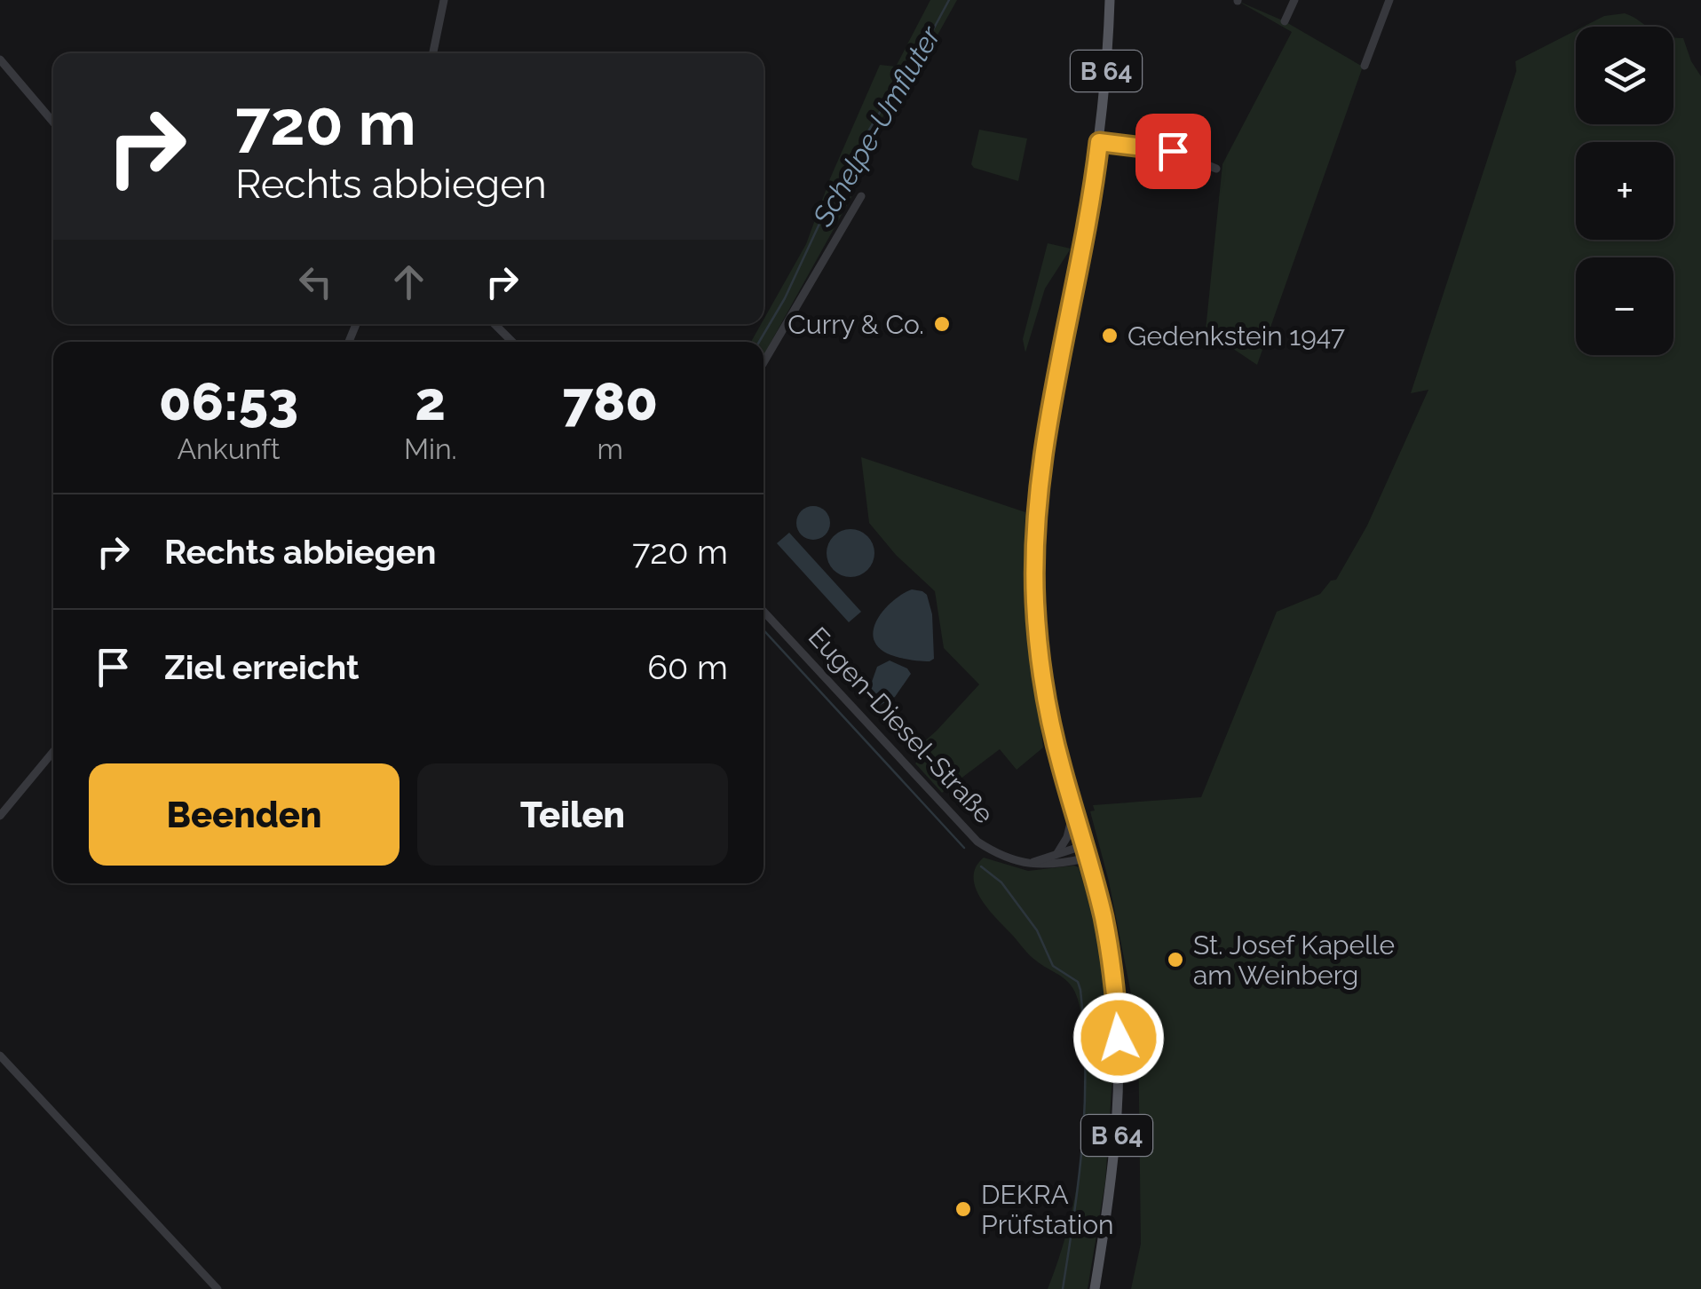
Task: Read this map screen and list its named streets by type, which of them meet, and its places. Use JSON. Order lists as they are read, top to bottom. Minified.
{"streets":{"main road":["B 64"],"street":["Eugen-Diesel-Straße"]},"crossings":[["B 64","Eugen-Diesel-Straße"]],"water":["Schelpe-Umfluter"],"places":["Curry & Co.","Gedenkstein 1947","St. Josef Kapelle am Weinberg","DEKRA Prüfstation"],"page":{"map_buttons":["+","−"],"turn":["720 m","Rechts abbiegen"],"eta":["06:53","Ankunft","2","Min.","780","m"],"list":[{"name":"Rechts abbiegen","value":"720 m"},{"name":"Ziel erreicht","value":"60 m"}],"buttons":["Beenden","Teilen"]}}
